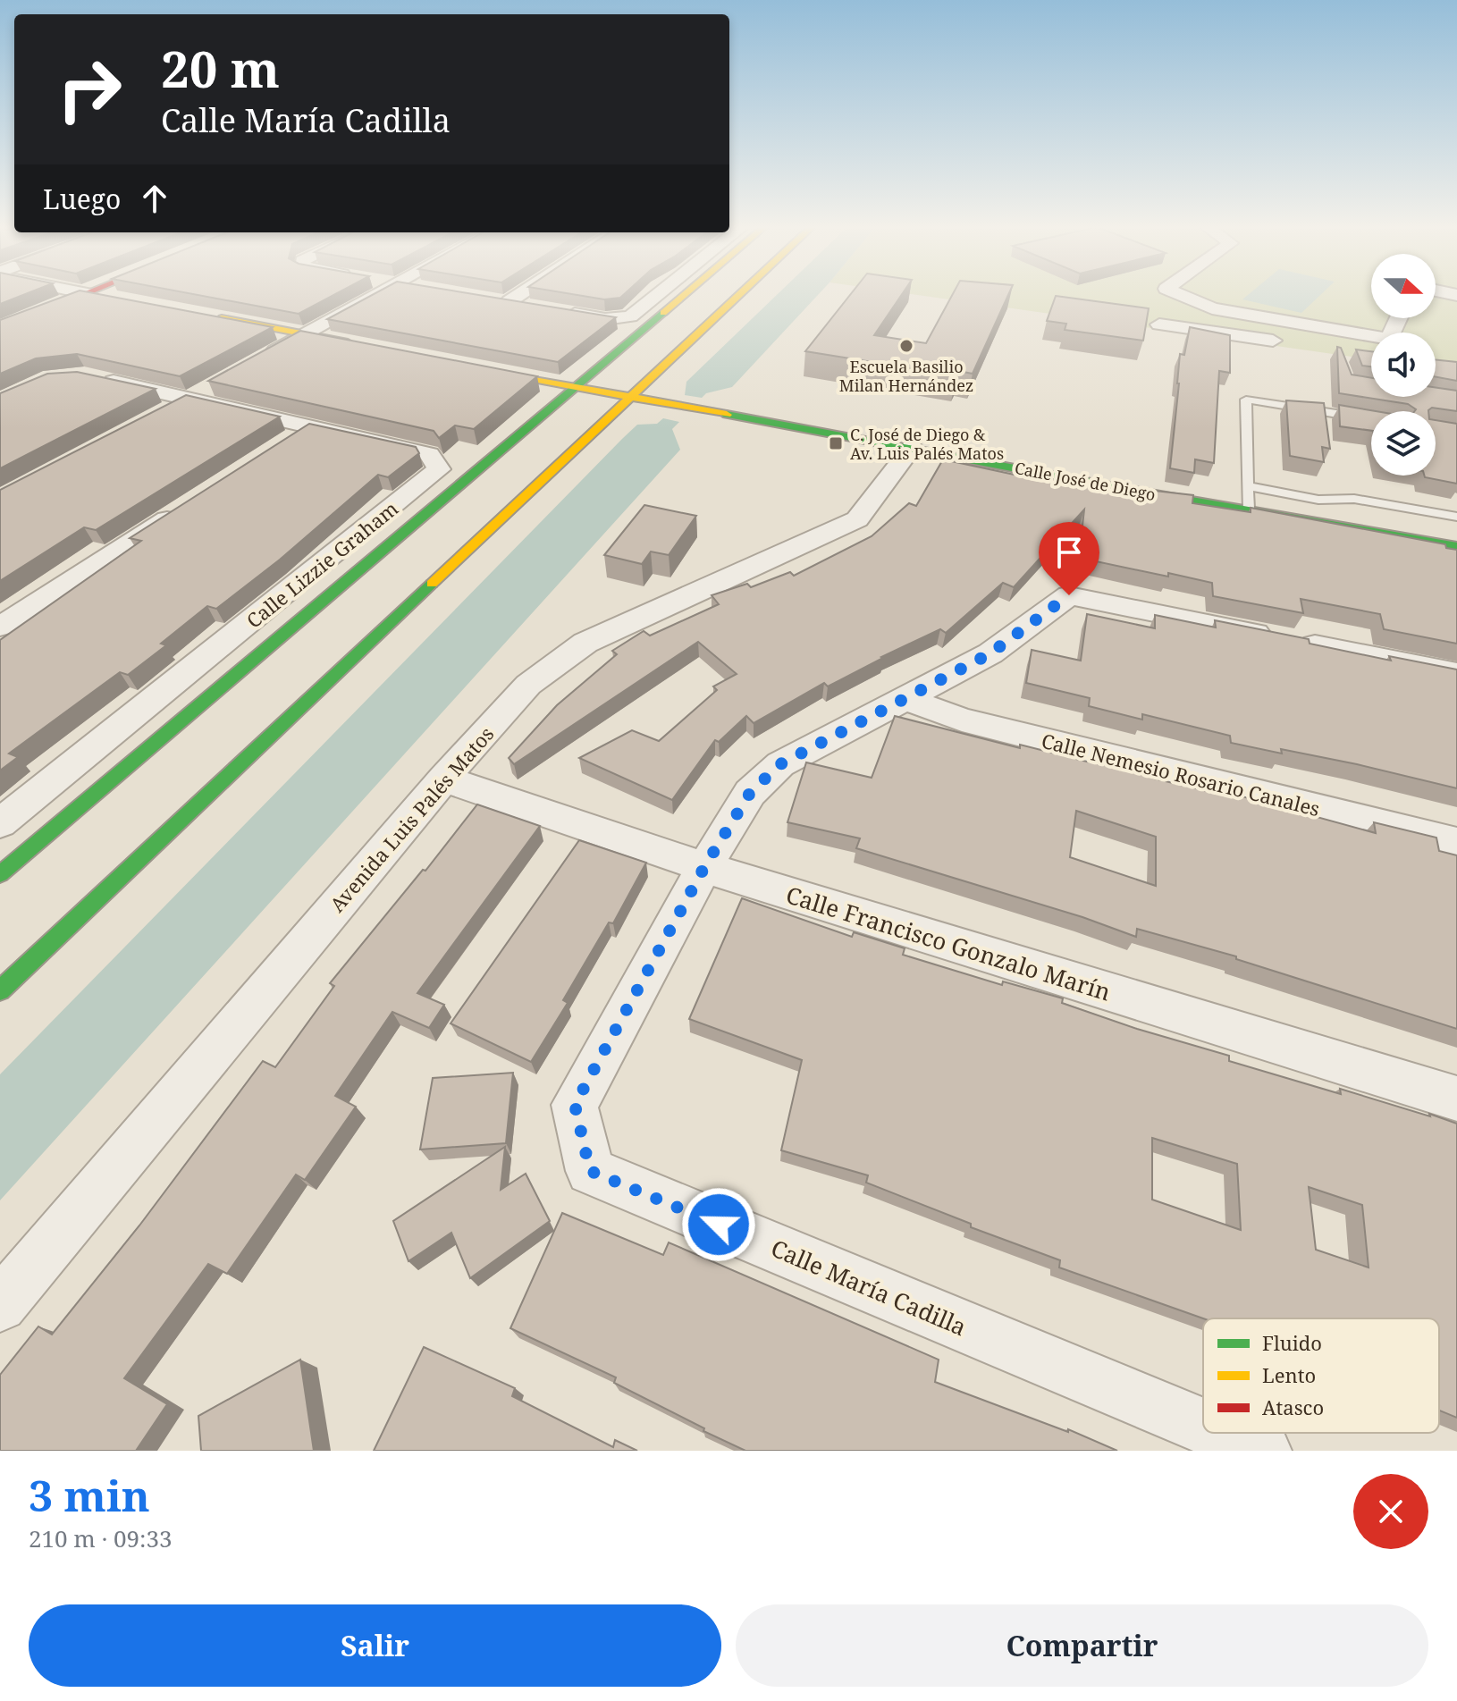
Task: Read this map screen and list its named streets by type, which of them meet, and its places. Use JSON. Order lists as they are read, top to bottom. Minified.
{"streets":{"street":["Calle José de Diego","Calle Lizzie Graham","Calle Nemesio Rosario Canales","Avenida Luis Palés Matos","Calle Francisco Gonzalo Marín","Calle María Cadilla"]},"crossings":[["Calle José de Diego","Avenida Luis Palés Matos"],["Avenida Luis Palés Matos","Calle Francisco Gonzalo Marín"],["Calle Francisco Gonzalo Marín","Calle María Cadilla"]],"places":{"other":["Escuela Basilio Milan Hernández"],"transit":["C. José de Diego & Av. Luis Palés Matos"]},"legend":["Fluido","Lento","Atasco"],"north":"right","page":{"turn":["20 m","Calle María Cadilla"],"then":"Luego","heading":["3 min","210 m · 09:33"],"buttons":["Salir","Compartir"]}}
